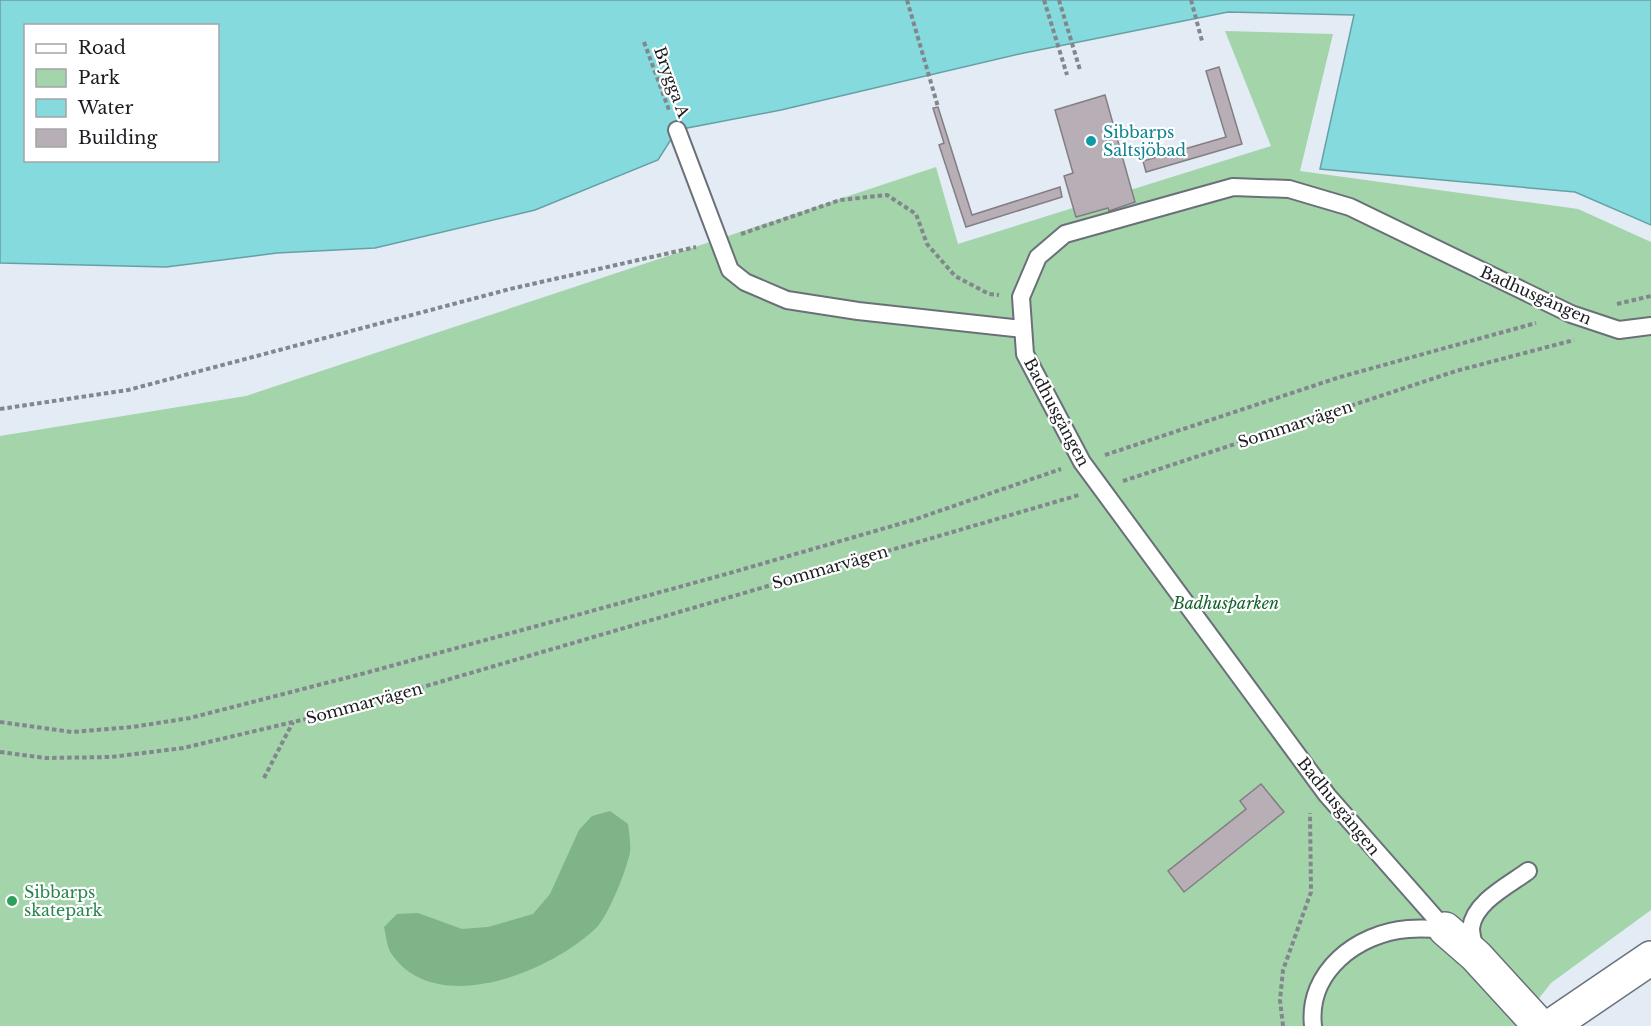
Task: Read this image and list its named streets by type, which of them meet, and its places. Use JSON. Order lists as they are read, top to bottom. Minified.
{"streets":{"lane":["Badhusgången"],"path":["Brygga A","Sommarvägen"]},"crossings":[["Badhusgången","Sommarvägen"]],"parks":["Badhusparken"],"places":["Sibbarps Saltsjöbad","Sibbarps skatepark"],"legend":["Road","Park","Water","Building"]}
